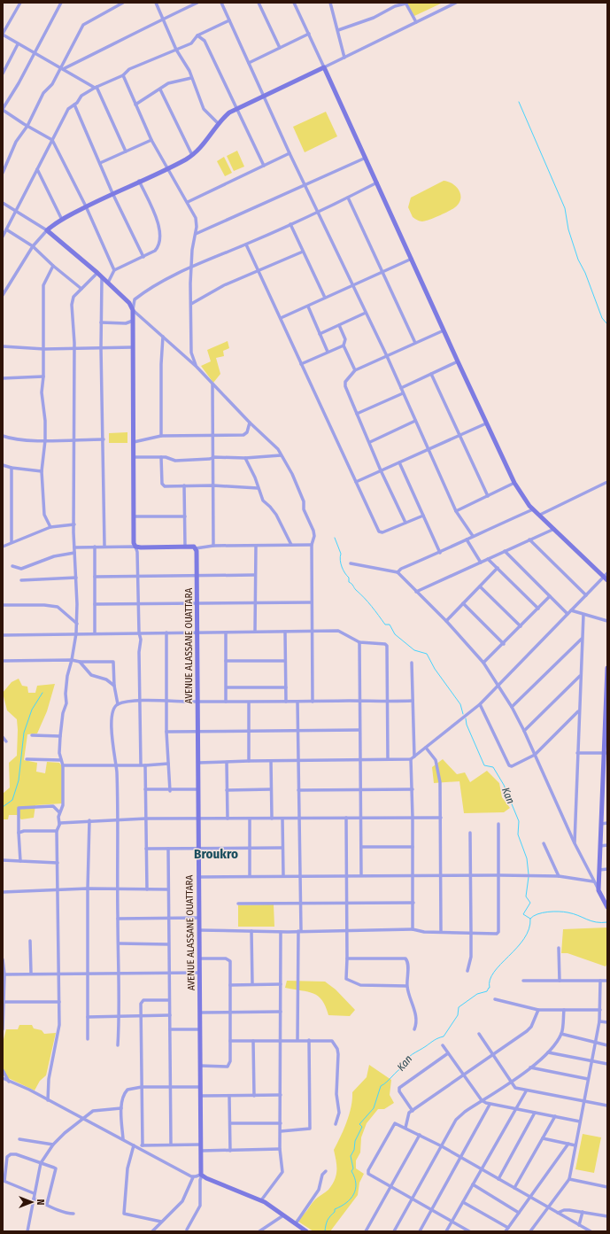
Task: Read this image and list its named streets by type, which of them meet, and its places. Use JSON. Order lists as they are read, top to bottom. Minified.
{"streets":{"street":["AVENUE ALASSANE OUATTARA"]},"districts":["Broukro"],"water":["Kan"],"north":"right"}
